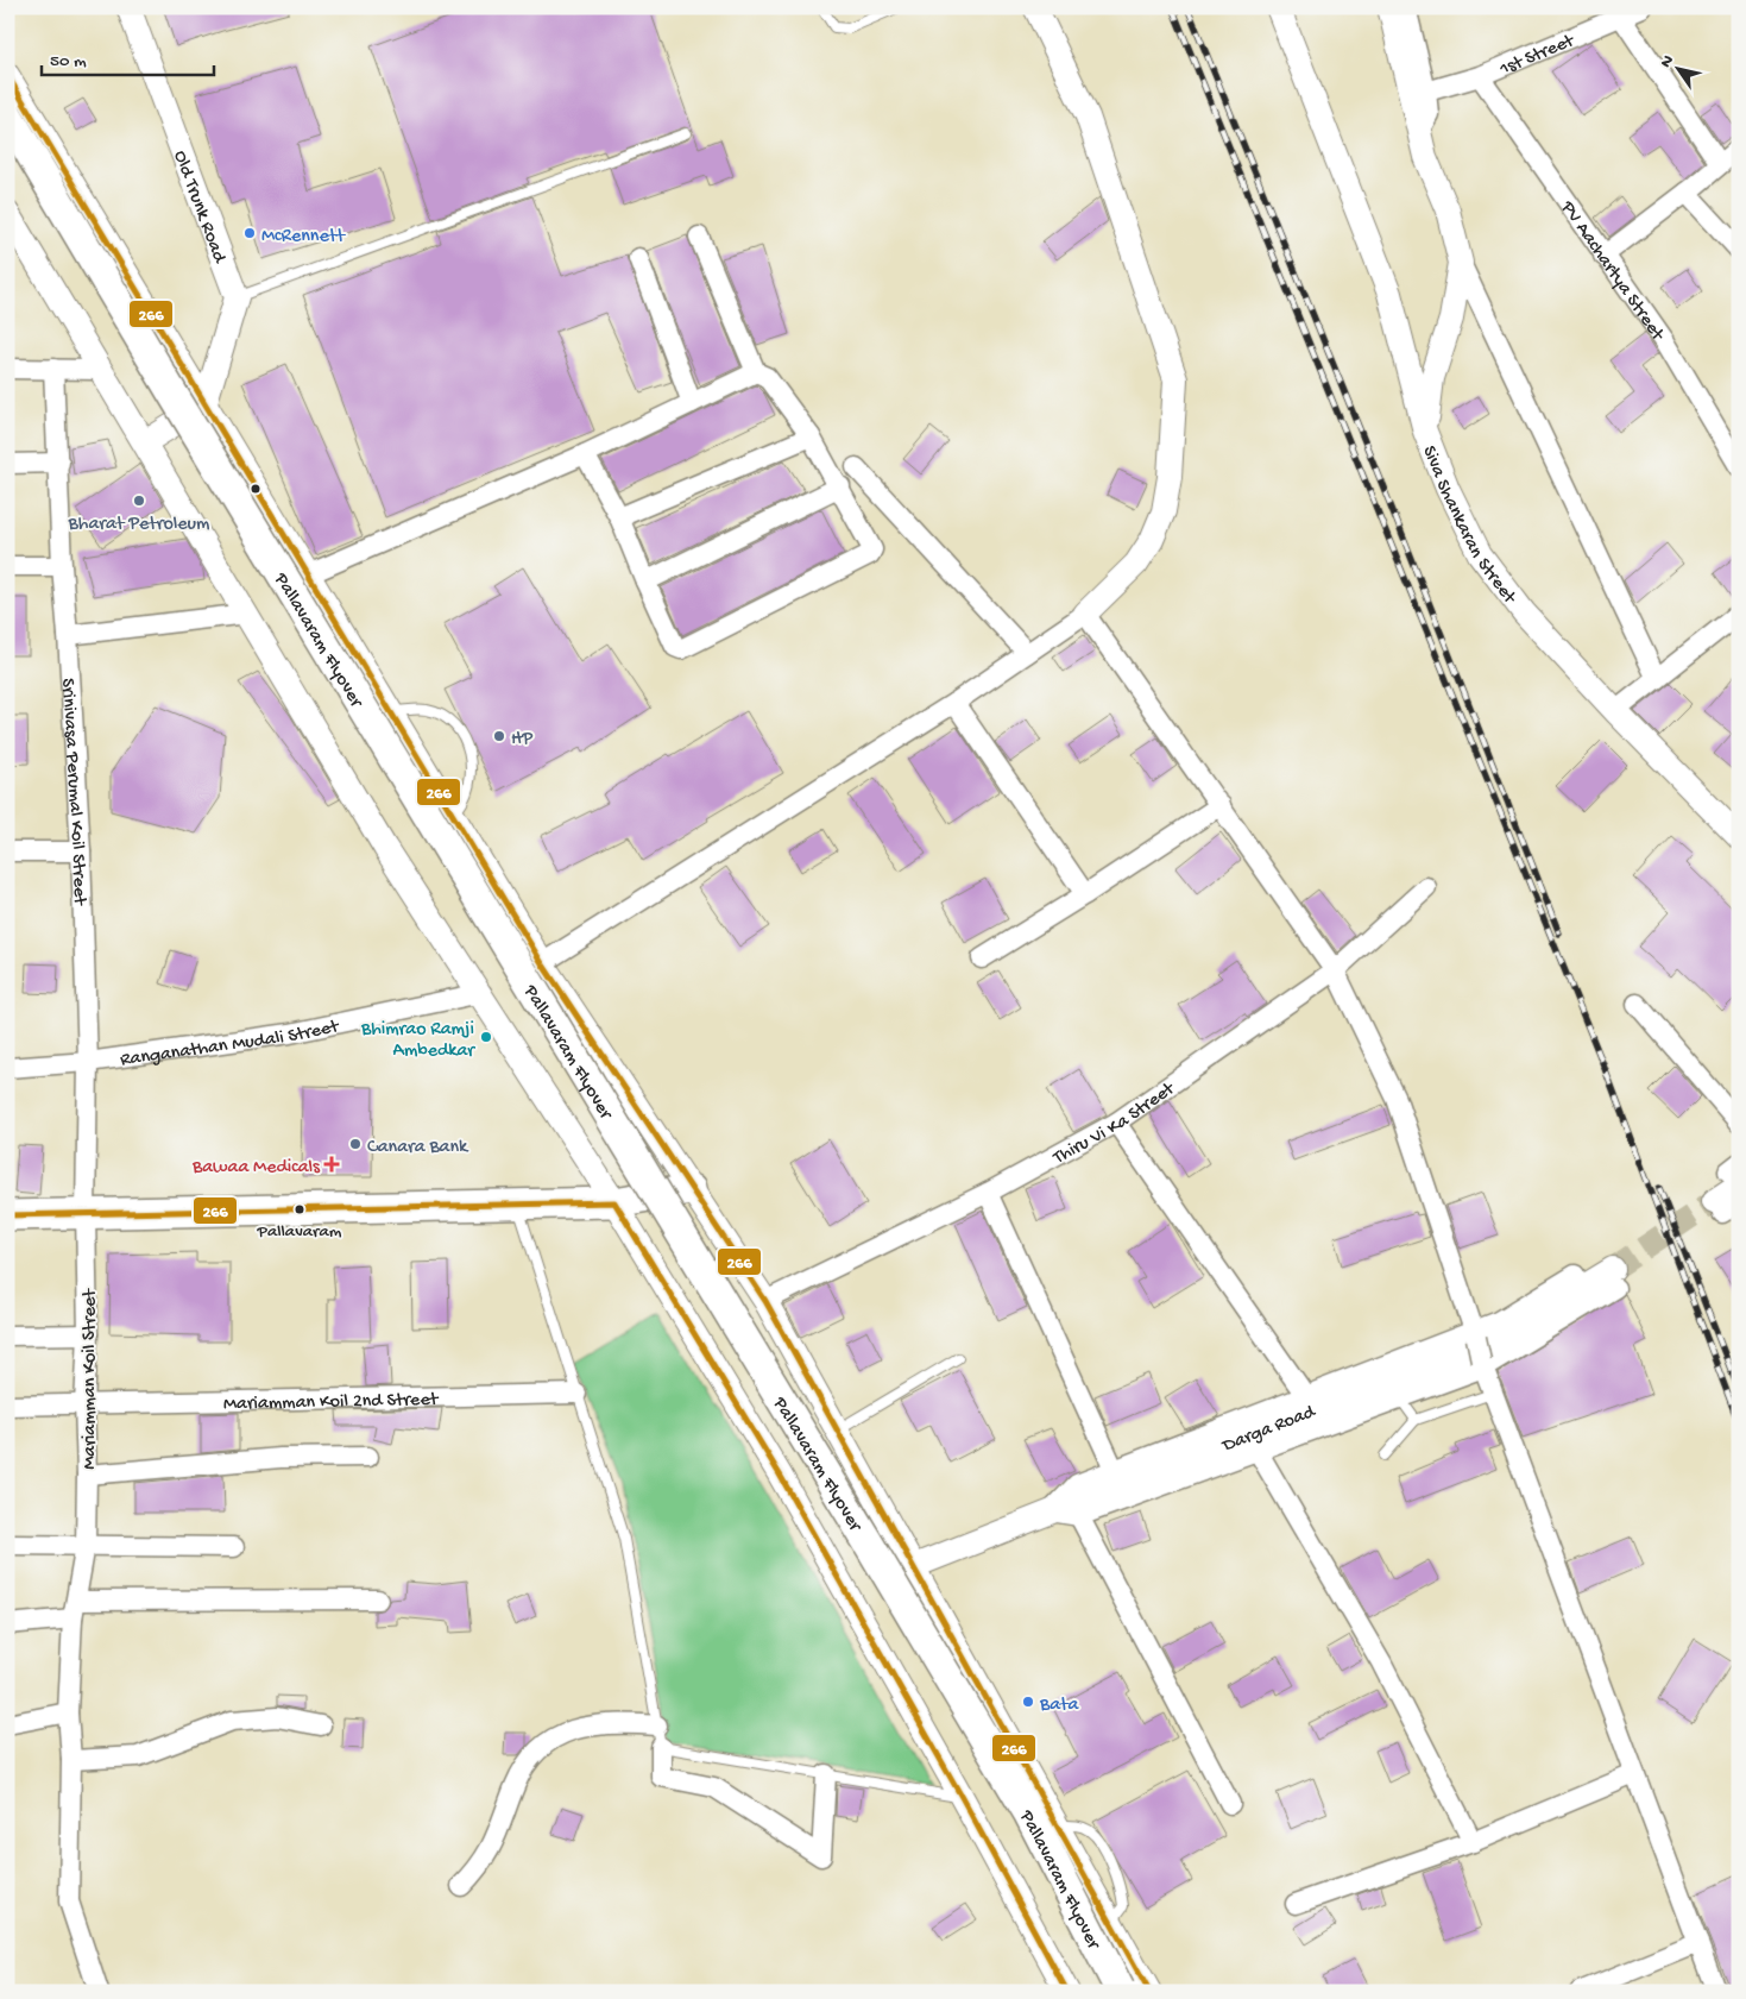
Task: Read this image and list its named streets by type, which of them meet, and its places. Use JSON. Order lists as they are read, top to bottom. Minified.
{"streets":{"main road":["Pallavaram Flyover"],"street":["1st Street","Old Trunk Road","PV Aachartya Street","Siva Shankaran Street","Srinivasa Perumal Koil Street","Ranganathan Mudali Street","Thiru Vi Ka Street","Mariamman Koil Street","Mariamman Koil 2nd Street","Darga Road"]},"crossings":[["1st Street","PV Aachartya Street"],["Srinivasa Perumal Koil Street","Ranganathan Mudali Street"],["Srinivasa Perumal Koil Street","Mariamman Koil Street"],["Mariamman Koil Street","Mariamman Koil 2nd Street"]],"places":{"other":["McRennett","Bharat Petroleum","HP","Bhimrao Ramji Ambedkar","Canara Bank","Pallavaram","Bata"],"health":["Bawaa Medicals"]},"lines":["transit line 266"],"scale_bar":"50 m","north":"top left"}
